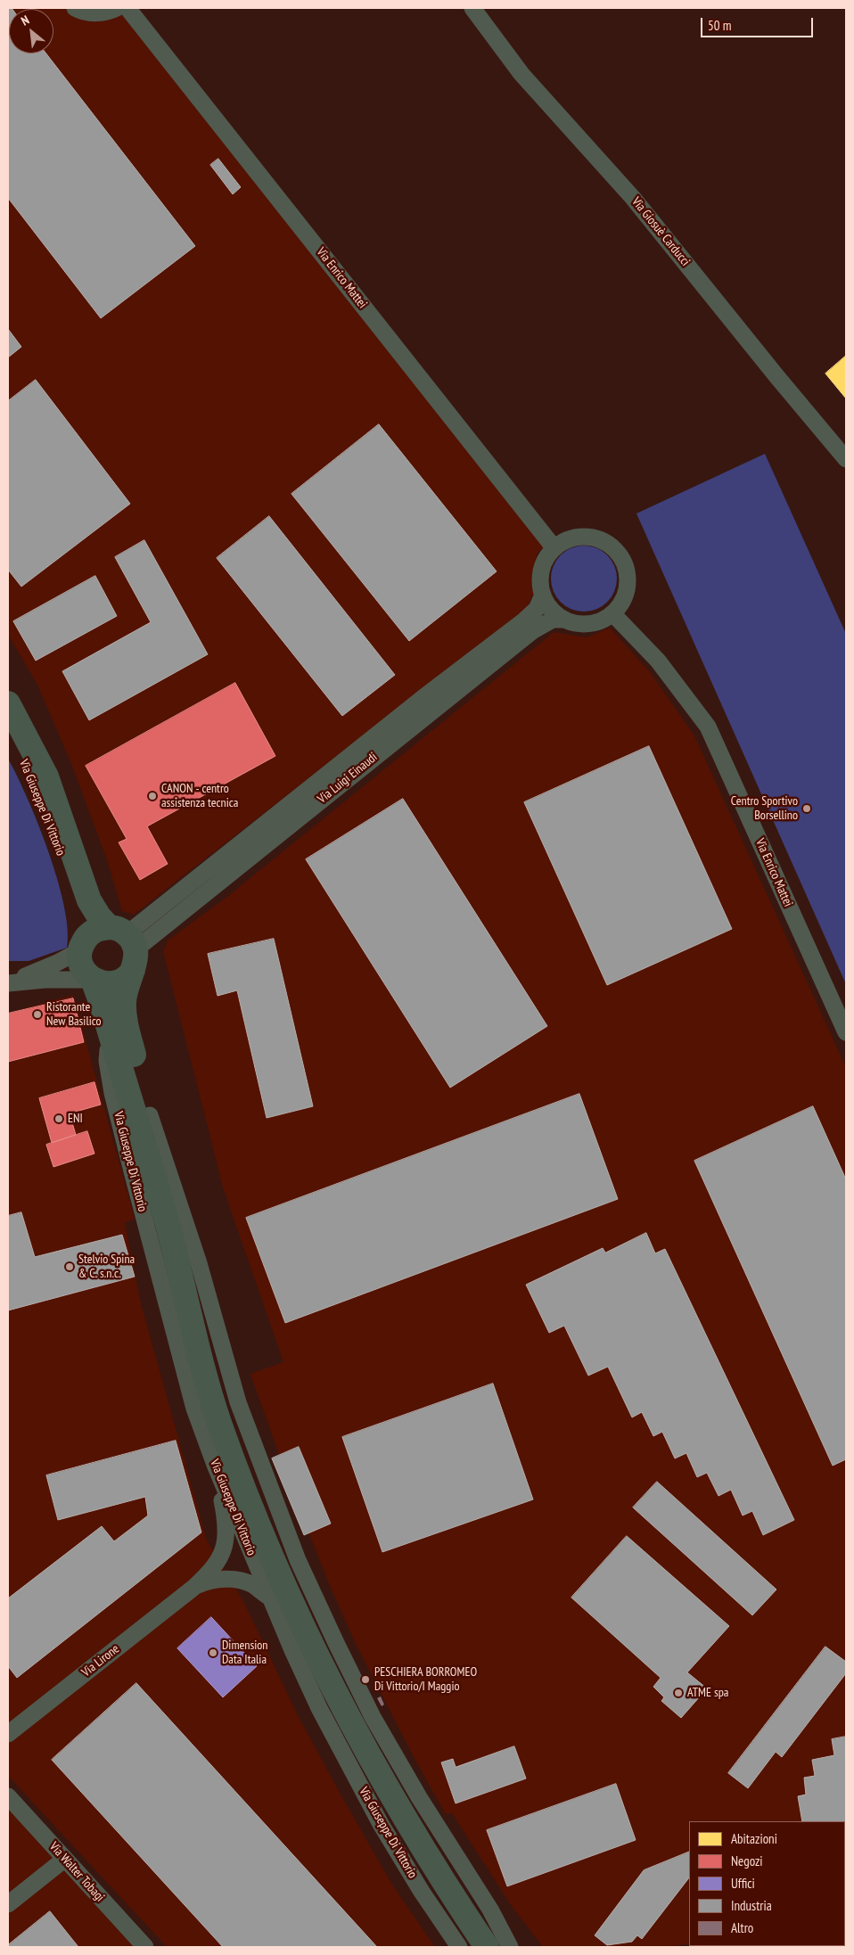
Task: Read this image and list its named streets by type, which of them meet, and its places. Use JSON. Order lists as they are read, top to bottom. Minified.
{"streets":{"main road":["Via Giuseppe Di Vittorio"],"street":["Via Giosuè Carducci","Via Enrico Mattei","Via Luigi Einaudi","Via Lirone","Via Walter Tobagi"]},"crossings":[["Via Enrico Mattei","Via Luigi Einaudi"],["Via Luigi Einaudi","Via Giuseppe Di Vittorio"],["Via Giuseppe Di Vittorio","Via Lirone"]],"places":["CANON - centro assistenza tecnica","Centro Sportivo Borsellino","Ristorante New Basilico","ENI","Stelvio Spina & C. s.n.c.","Dimension Data Italia","PESCHIERA BORROMEO Di Vittorio/I Maggio","ATME spa"],"legend":["Abitazioni","Negozi","Uffici","Industria","Altro"],"scale_bar":"50 m","north":"top left"}
